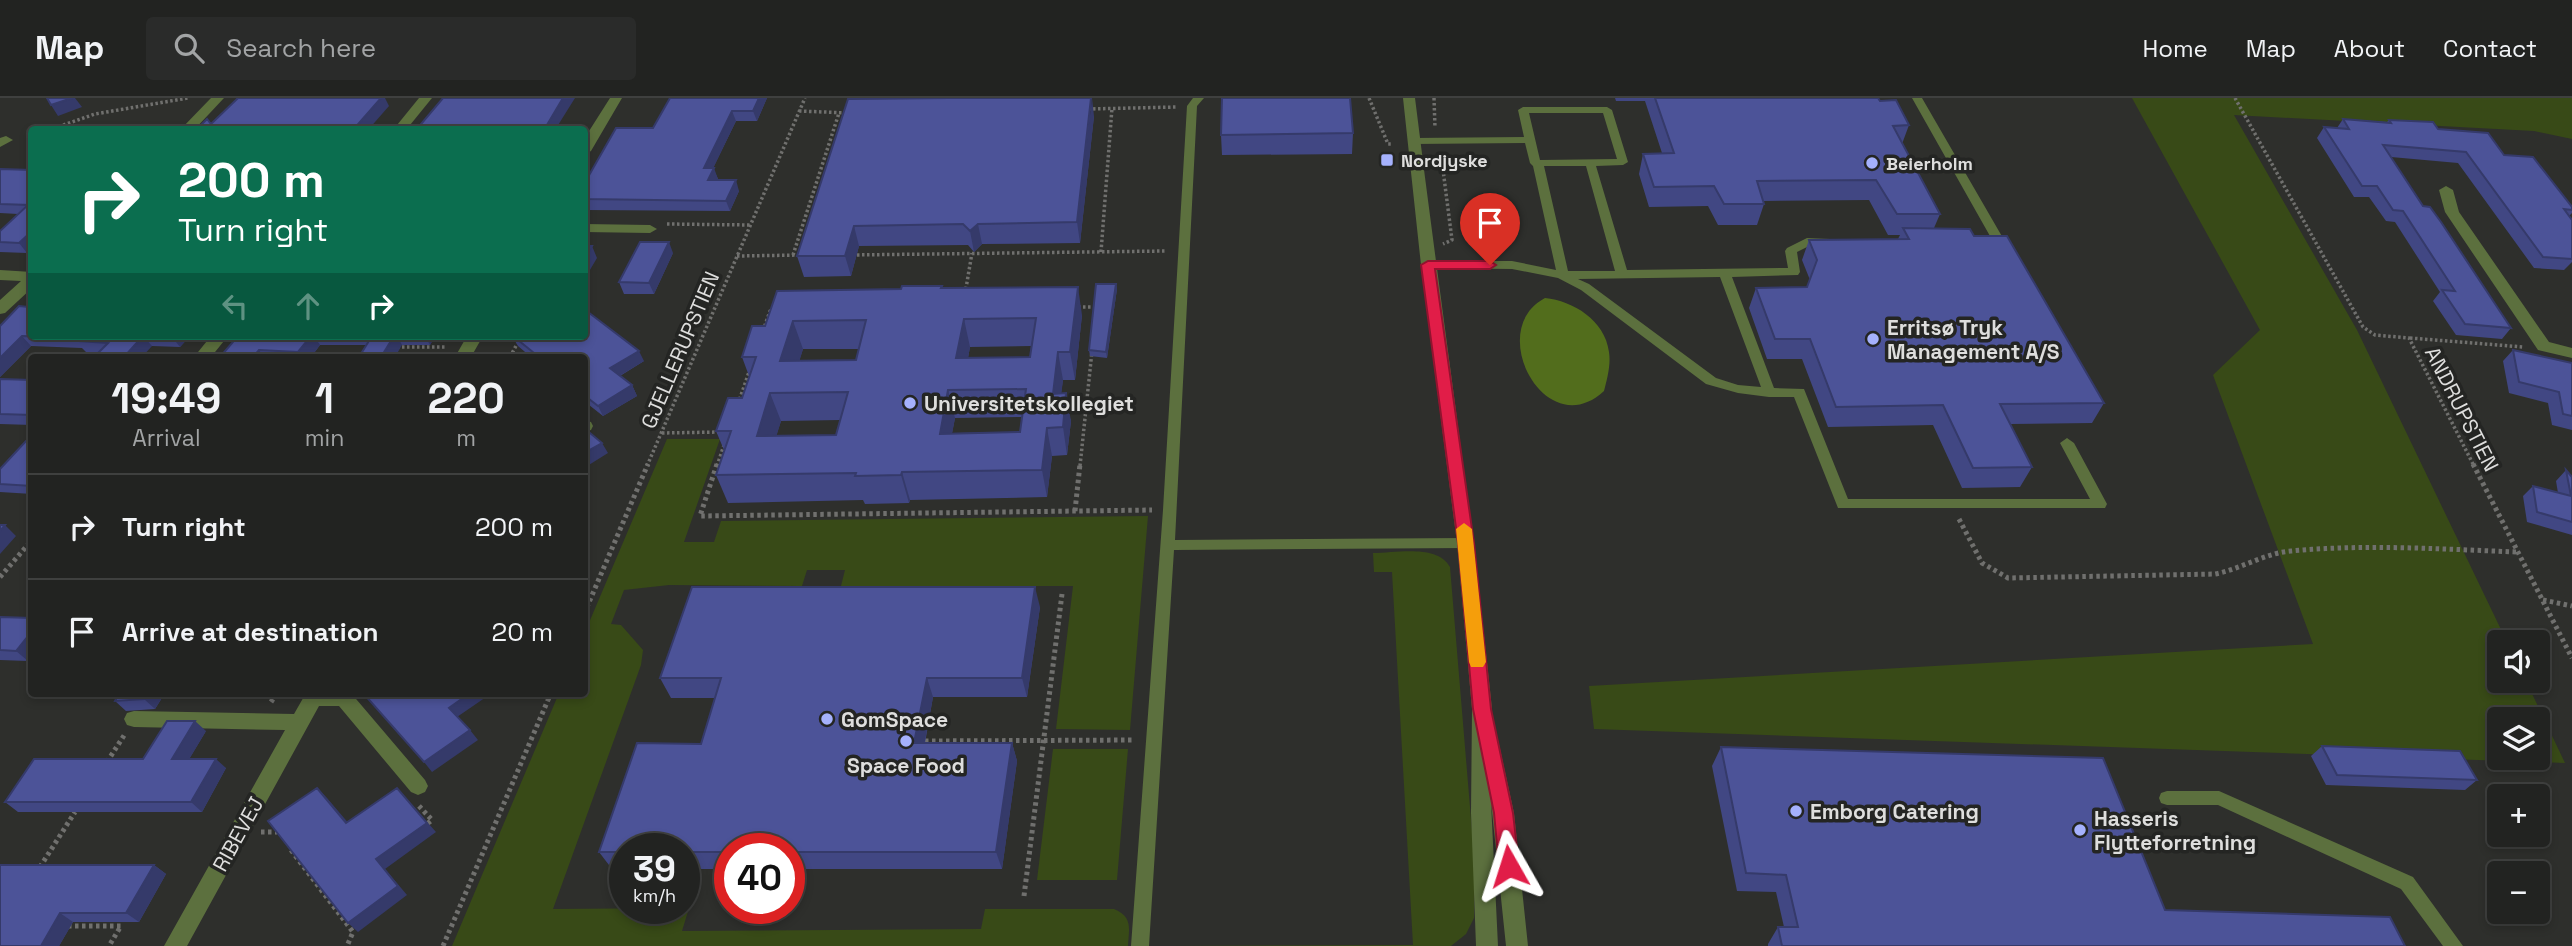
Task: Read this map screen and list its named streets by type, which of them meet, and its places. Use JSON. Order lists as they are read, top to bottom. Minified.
{"streets":{"street":["RIBEVEJ"],"path":["GJELLERUPSTIEN","ANDRUPSTIEN"]},"places":{"transit":["Nordjyske"],"other":["Beierholm","Erritsø Tryk Management A/S","Universitetskollegiet","GomSpace","Space Food","Emborg Catering","Hasseris Flytteforretning"]},"page":{"header":"Map","search":"Search here","nav":["Home","Map","About","Contact"],"turn":["200 m","Turn right"],"eta":["19:49","Arrival","1","min","220","m"],"list":[{"name":"Turn right","value":"200 m"},{"name":"Arrive at destination","value":"20 m"}],"map_buttons":["+","−"],"speed":"39 km/h","limit":"40"}}
